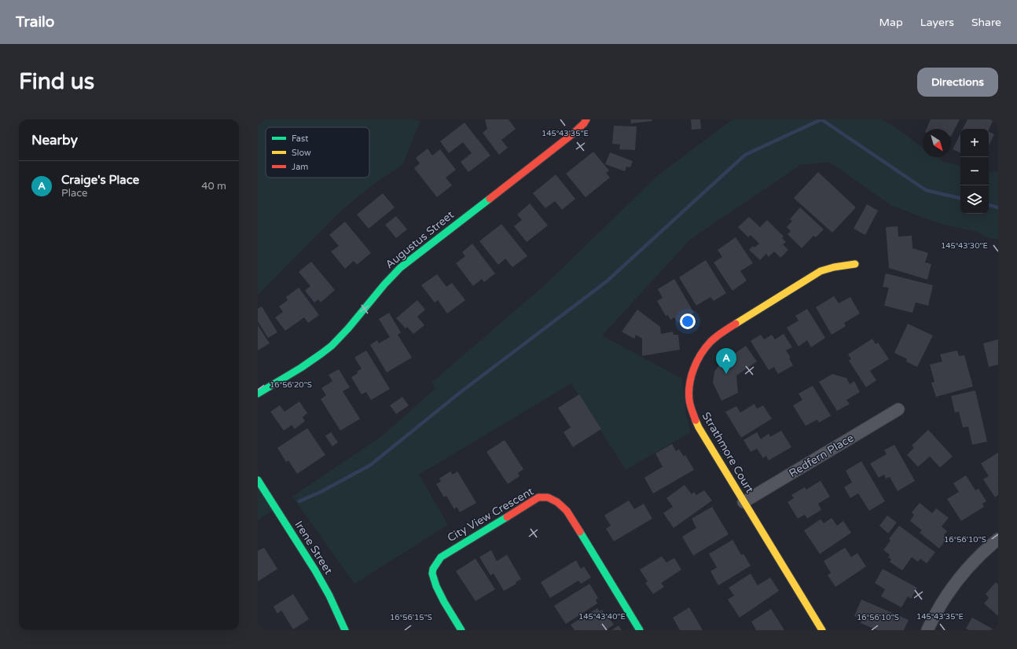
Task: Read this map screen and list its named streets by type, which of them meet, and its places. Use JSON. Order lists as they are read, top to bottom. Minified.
{"streets":{"street":["Augustus Street","Strathmore Court","Redfern Place","City View Crescent","Irene Street"]},"crossings":[["Strathmore Court","Redfern Place"]],"legend":["Fast","Slow","Jam"],"north":"bottom right","page":{"header":"Trailo","nav":["Map","Layers","Share"],"buttons":"Directions","title":"Find us","heading":"Nearby","map_buttons":["+","−"],"list":[{"mark":"A","name":"Craige's Place","note":"Place","value":"40 m"}],"pins":"A"},"coordinates":["145°43'35\"E","145°43'30\"E","16°56'20\"S","16°56'10\"S","145°43'40\"E","16°56'15\"S"]}
